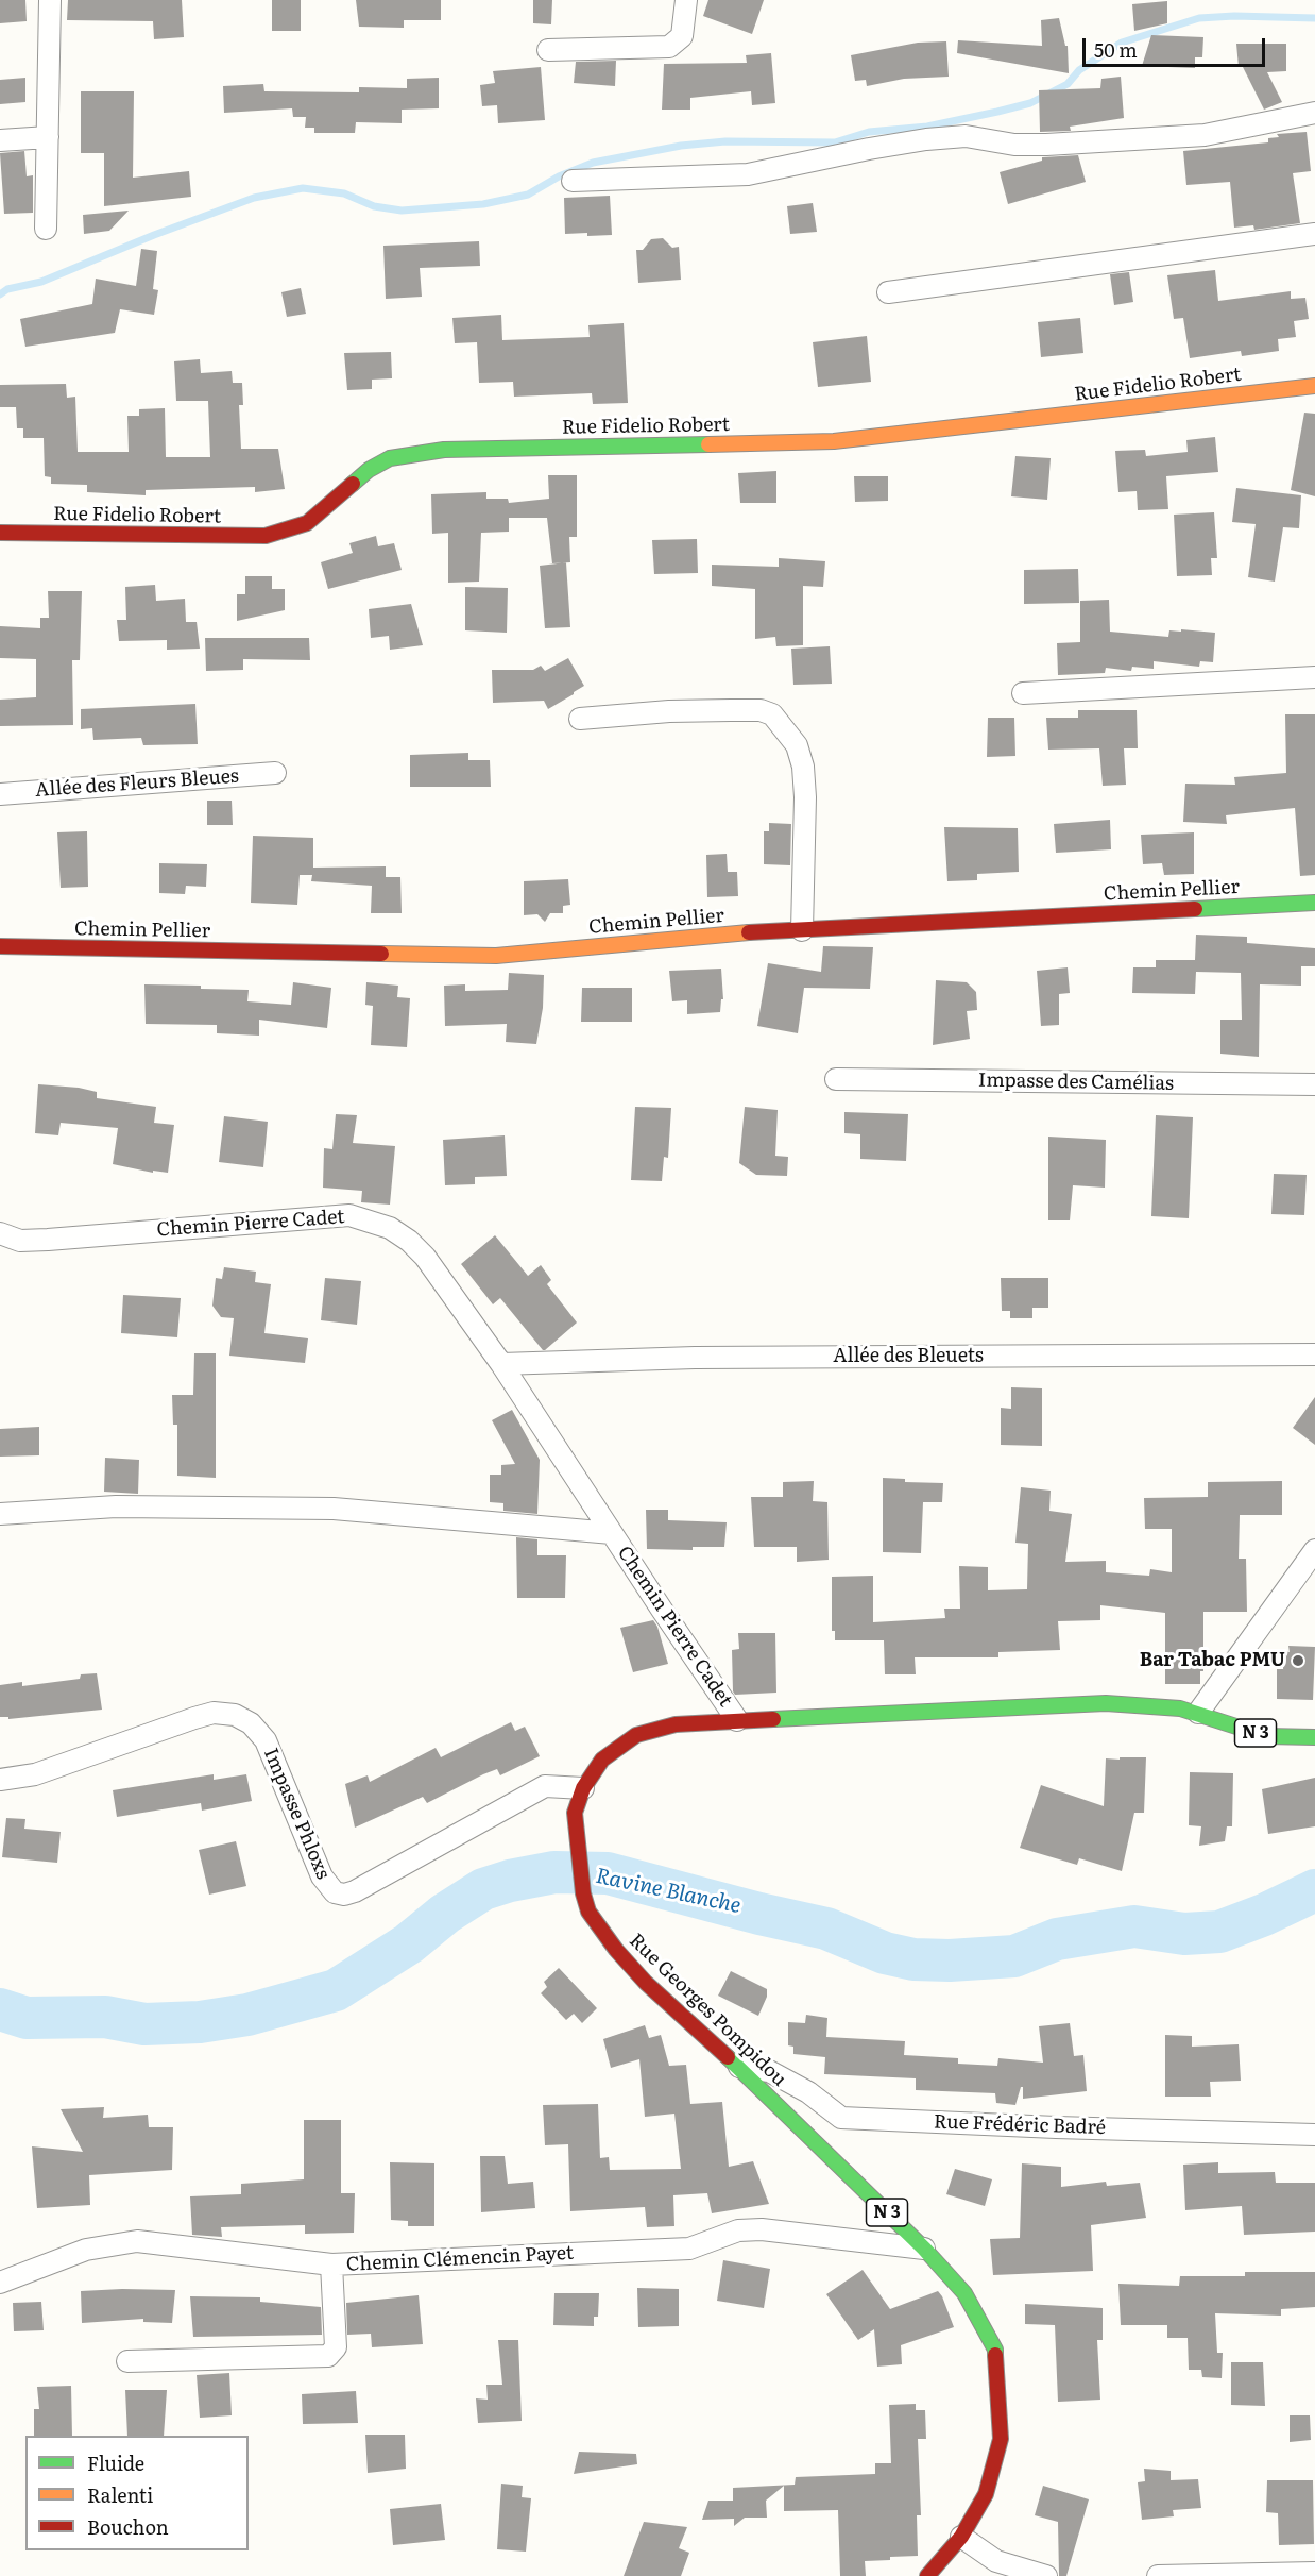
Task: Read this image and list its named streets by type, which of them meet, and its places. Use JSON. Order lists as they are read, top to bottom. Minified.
{"streets":{"street":["Rue Fidelio Robert","Allée des Fleurs Bleues","Chemin Pellier","Impasse des Camélias","Chemin Pierre Cadet","Allée des Bleuets","N 3","Impasse Phloxs","Rue Georges Pompidou","Rue Frédéric Badré","Chemin Clémencin Payet"]},"crossings":[["Chemin Pierre Cadet","Allée des Bleuets"],["Chemin Pierre Cadet","Rue Georges Pompidou"],["N 3","Rue Georges Pompidou"],["Impasse Phloxs","Rue Georges Pompidou"],["Rue Georges Pompidou","Rue Frédéric Badré"],["Rue Georges Pompidou","Chemin Clémencin Payet"]],"water":["Ravine Blanche"],"places":["Bar Tabac PMU"],"legend":["Fluide","Ralenti","Bouchon"],"scale_bar":"50 m"}
